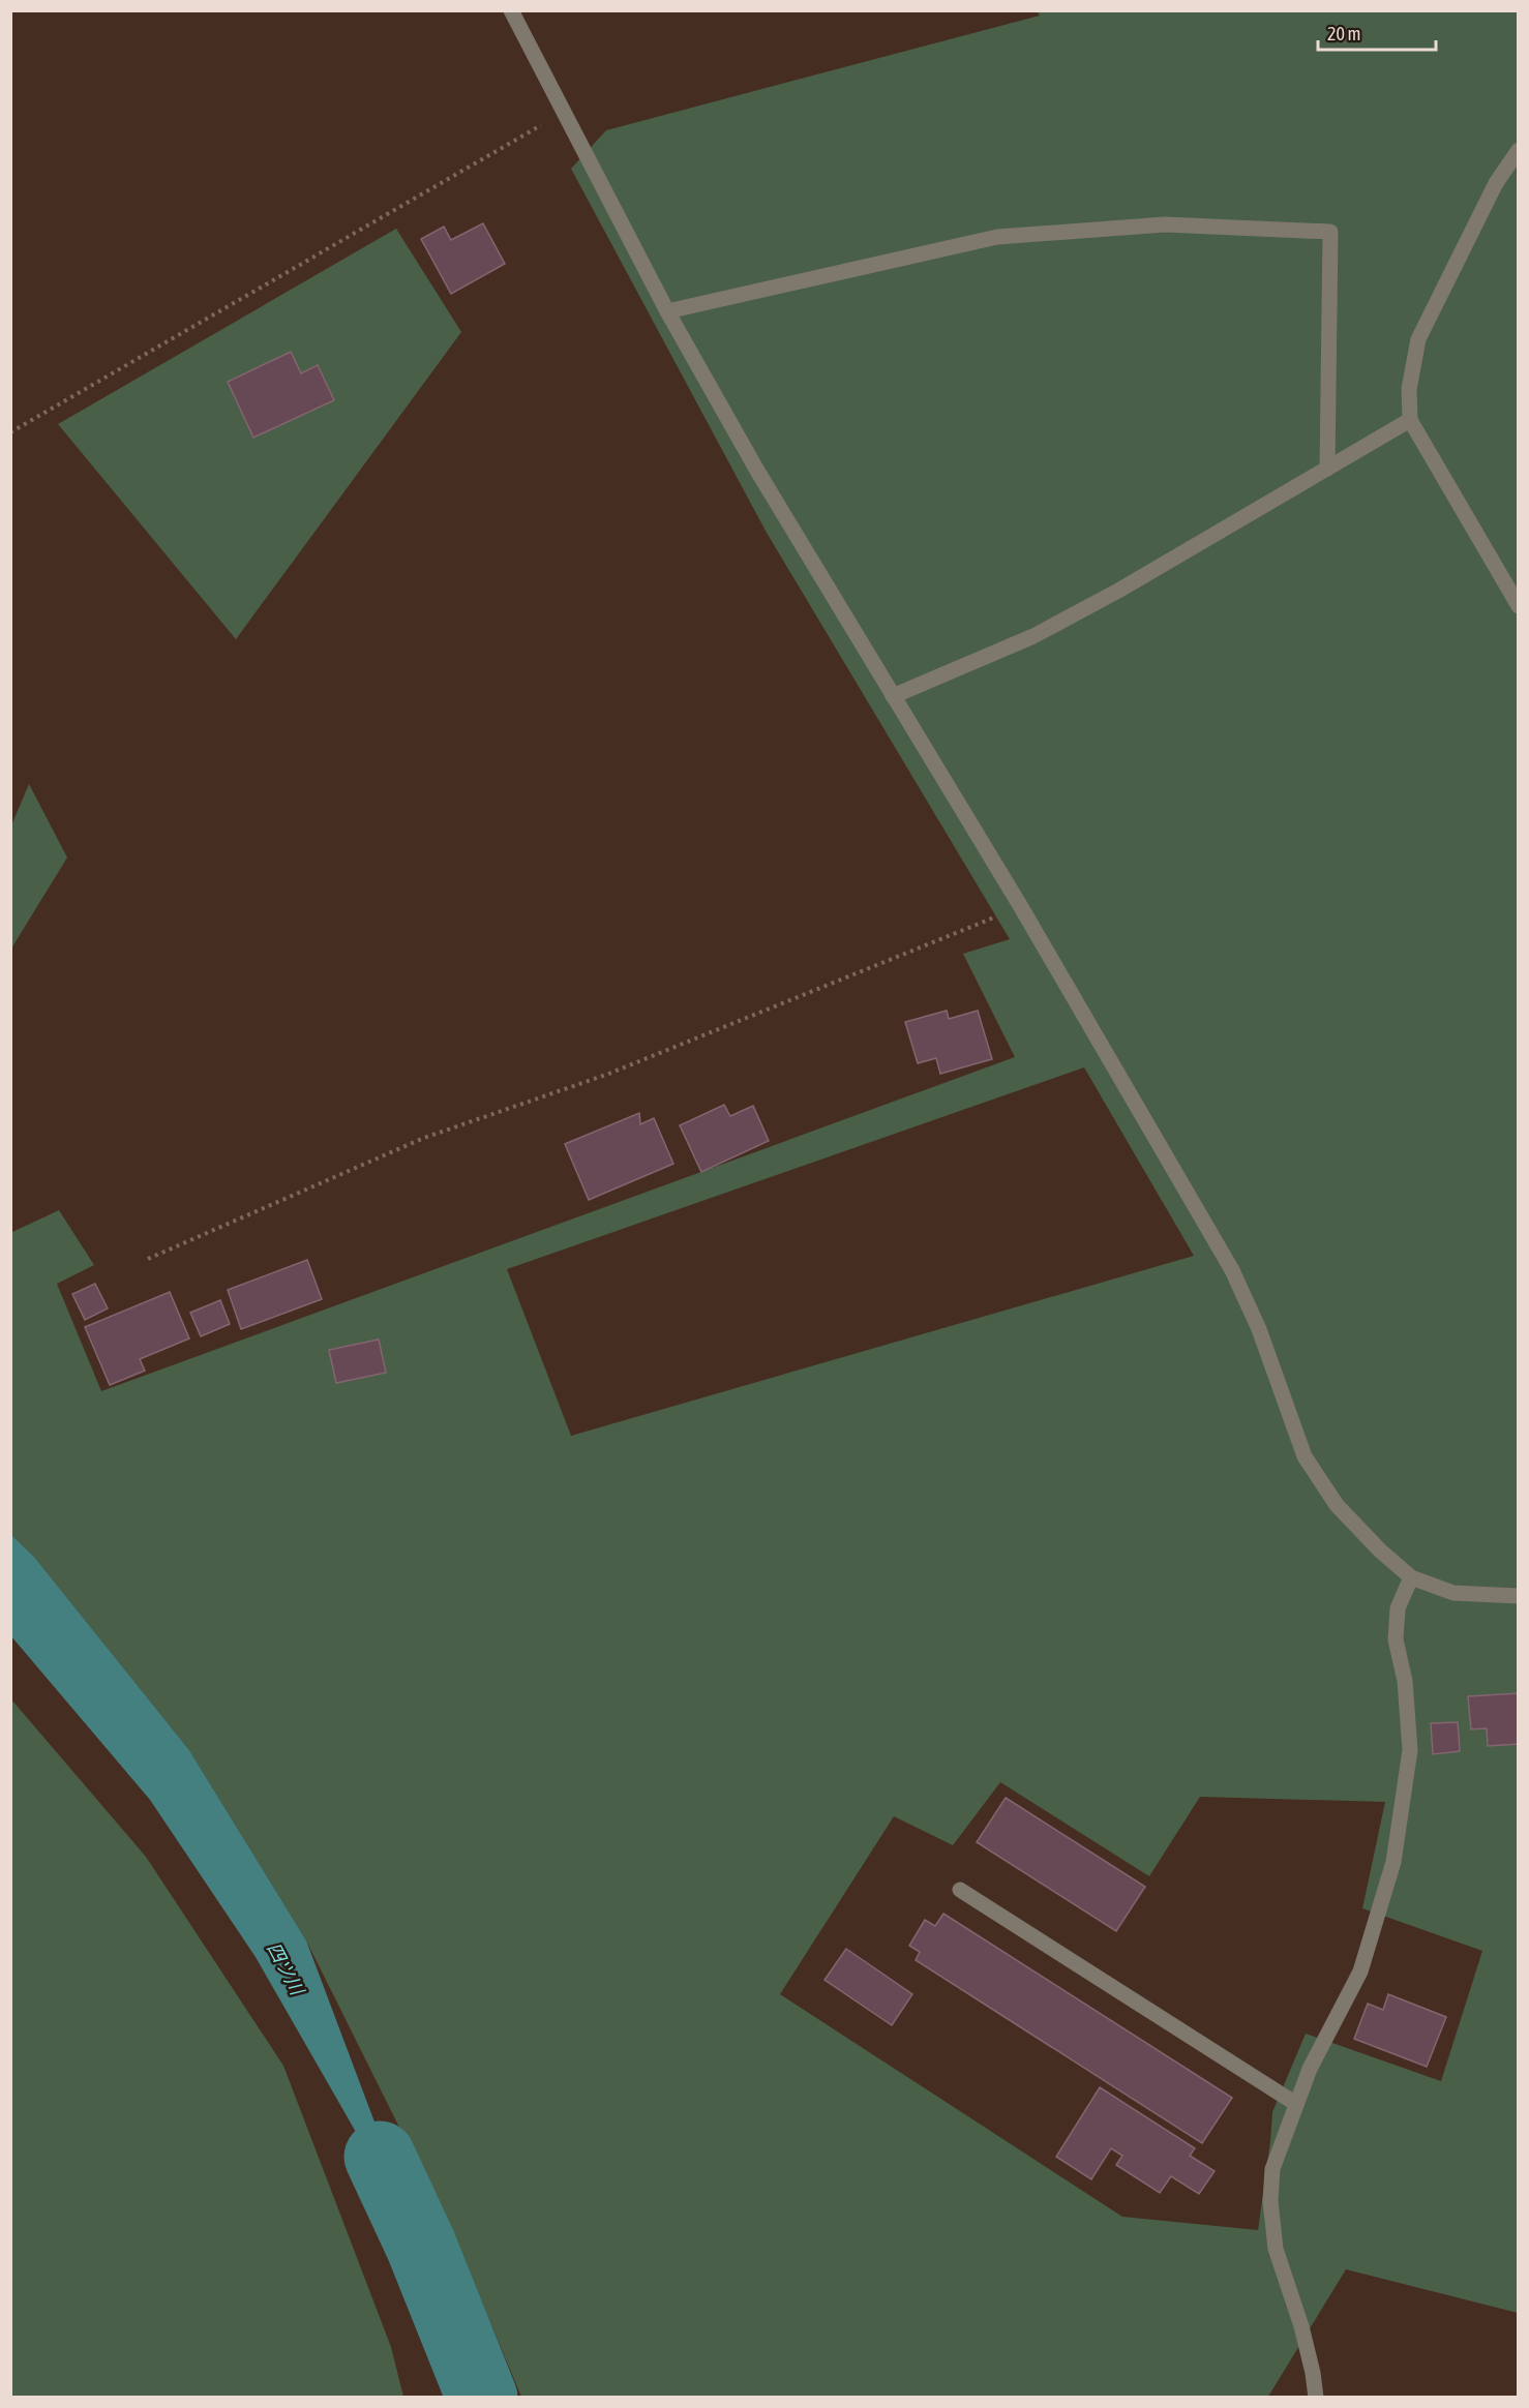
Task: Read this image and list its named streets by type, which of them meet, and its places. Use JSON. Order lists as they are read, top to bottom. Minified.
{"water":["四ツ川"],"scale_bar":"20 m"}
